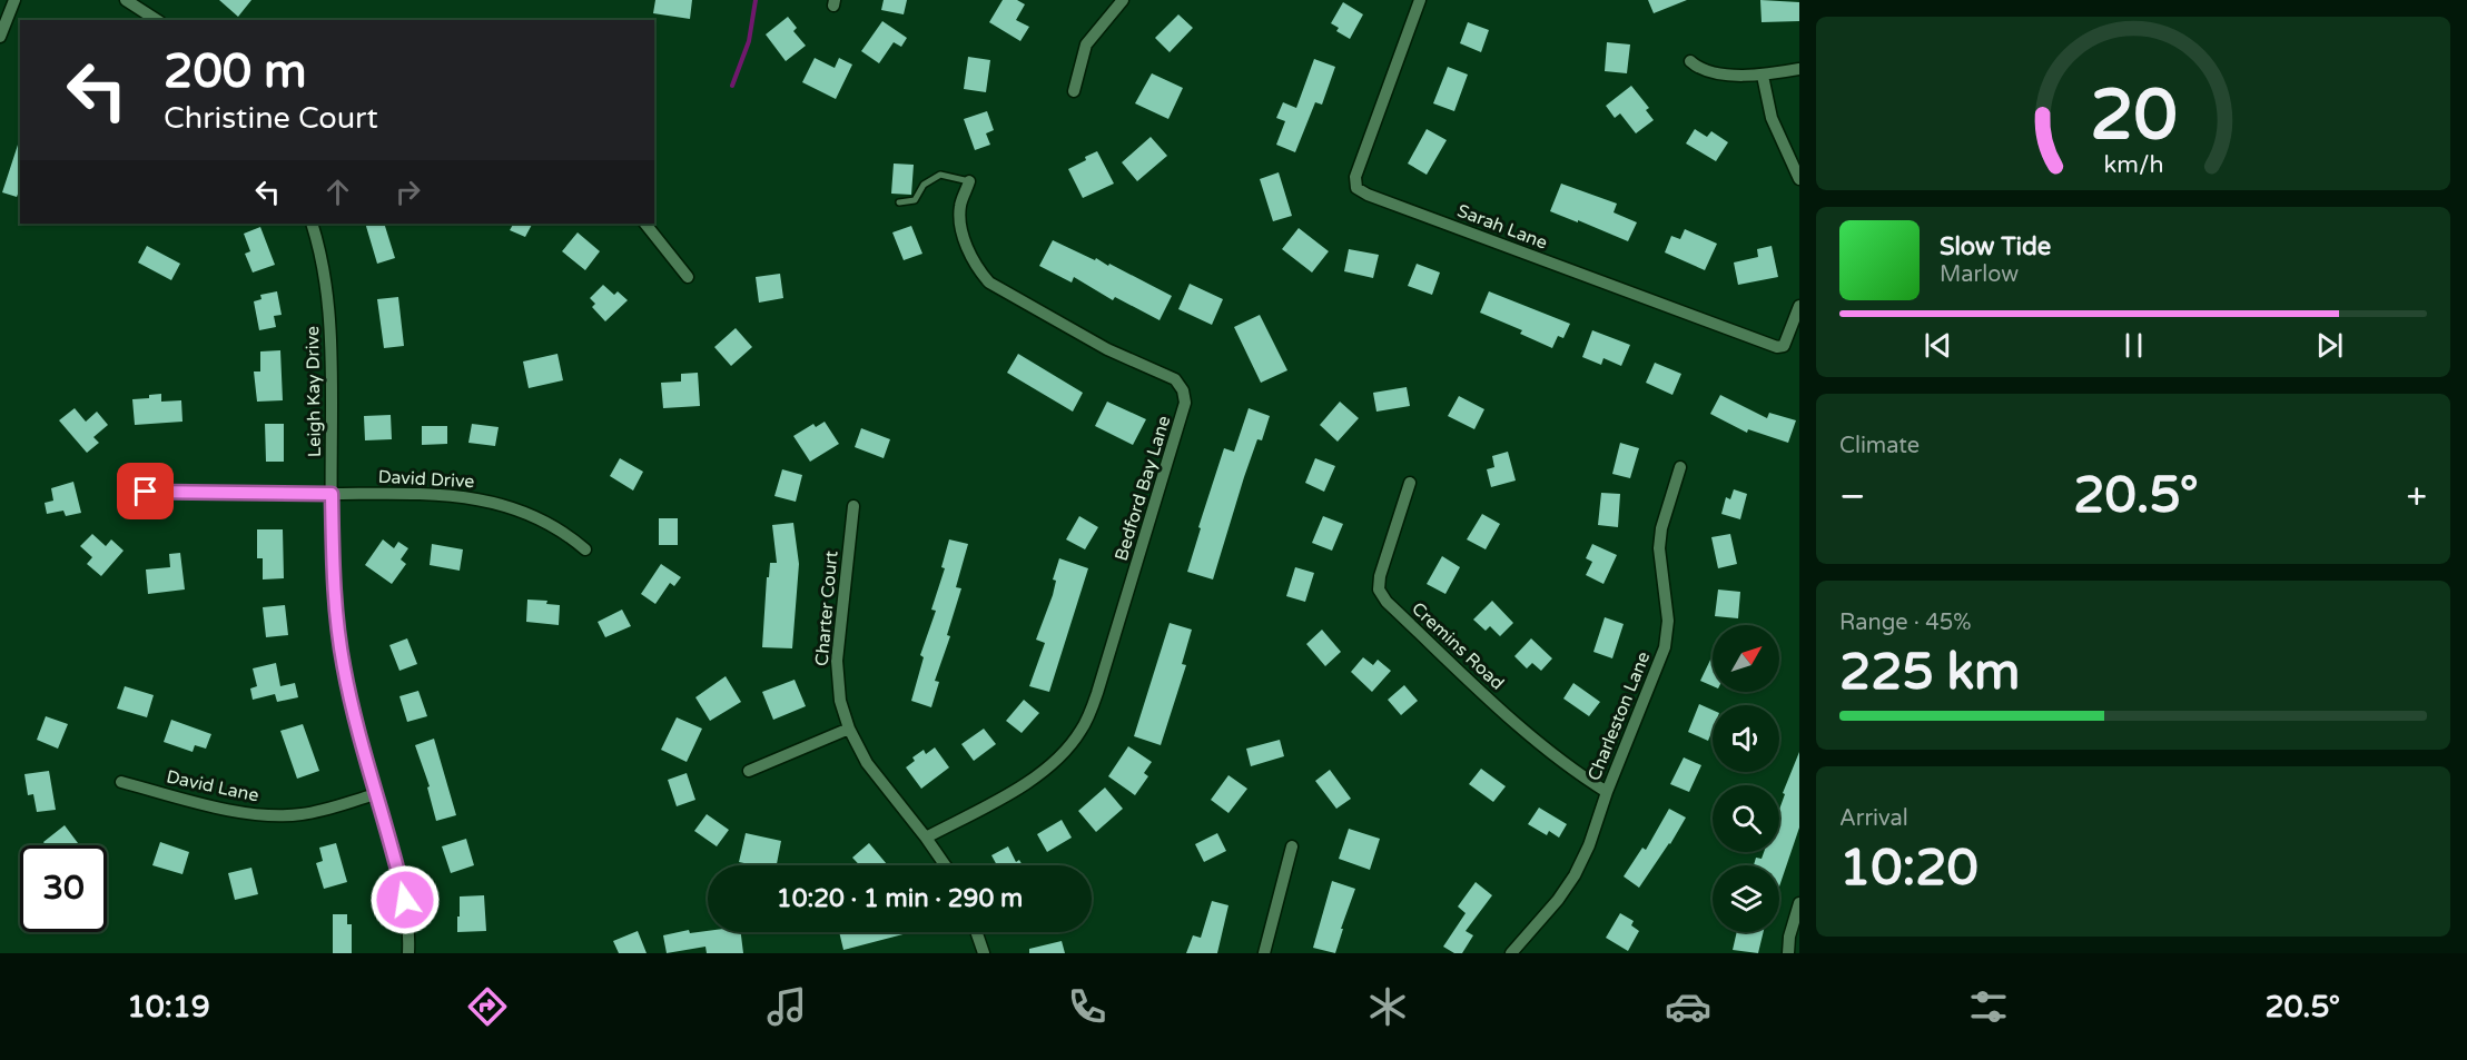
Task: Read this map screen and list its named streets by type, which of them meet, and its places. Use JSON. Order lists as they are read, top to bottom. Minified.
{"streets":{"street":["Sarah Lane","Leigh Kay Drive","David Drive","Bedford Bay Lane","Charter Court","Cremins Road","Charleston Lane","David Lane"]},"crossings":[["Leigh Kay Drive","David Drive"],["Leigh Kay Drive","David Lane"],["Bedford Bay Lane","Charter Court"],["Cremins Road","Charleston Lane"]],"north":"top right","page":{"turn":["200 m","Christine Court"],"song":["Slow Tide","Marlow"],"tile":["Climate",["Range · 45%","225 km"],["Arrival","10:20"]],"heat":["−","20.5°","+"],"limit":"30","trip":"10:20 · 1 min · 290 m","tabs":["10:19","20.5°"],"gauge":["20","km/h"]}}
